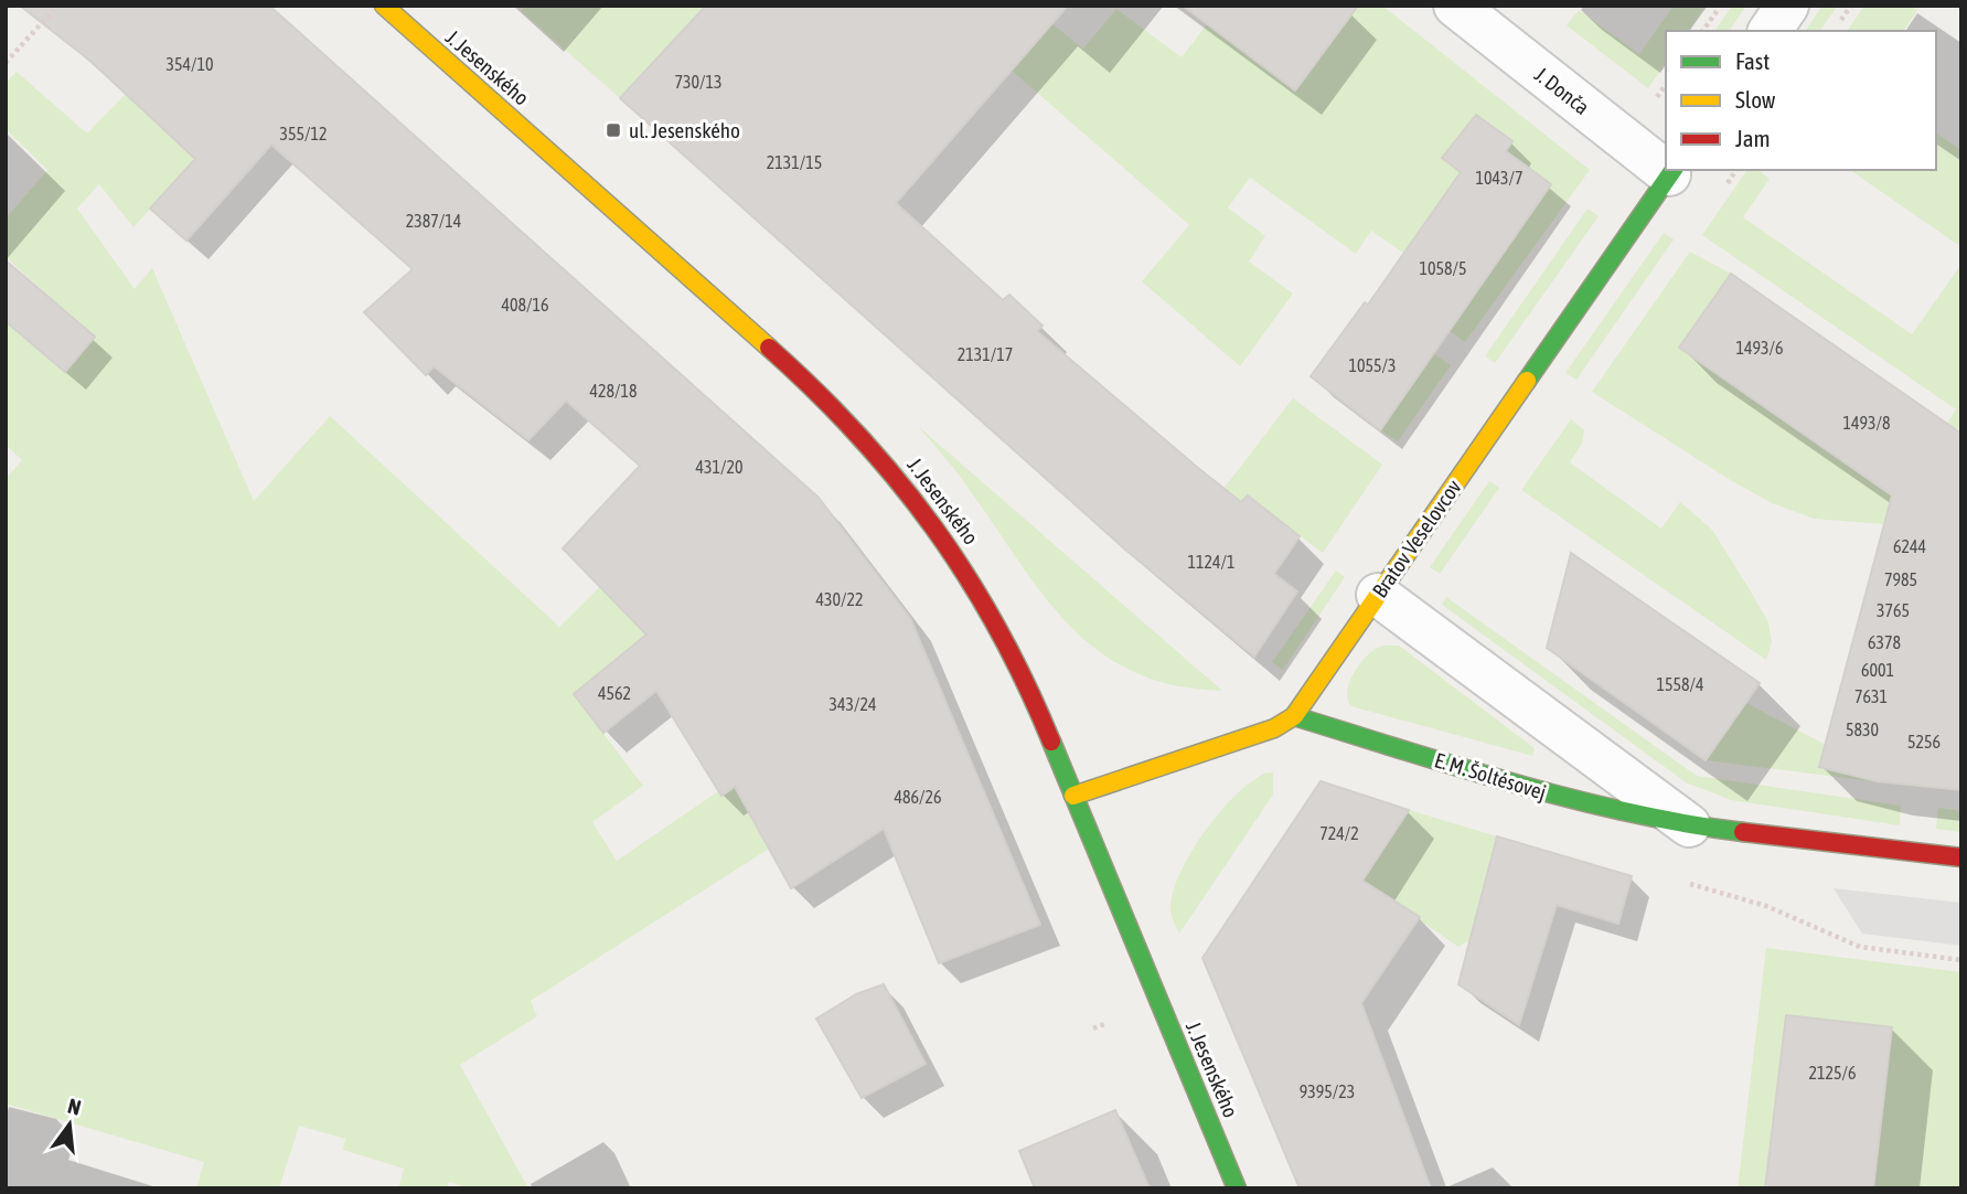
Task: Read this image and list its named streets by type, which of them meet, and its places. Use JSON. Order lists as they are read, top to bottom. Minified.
{"streets":{"street":["J. Jesenského","J. Donča","Bratov Veselovcov","E. M. Šoltésovej"]},"crossings":[["J. Jesenského","Bratov Veselovcov"],["Bratov Veselovcov","E. M. Šoltésovej"]],"places":{"transit":["ul. Jesenského"]},"house_numbers":["354/10","730/13","355/12","2131/15","1043/7","2387/14","1058/5","408/16","1493/6","2131/17","1055/3","428/18","1493/8","431/20","6244","1124/1","7985","430/22","3765","6378","6001","1558/4","4562","7631","343/24","5830","5256","486/26","724/2","2125/6","9395/23"],"legend":["Fast","Slow","Jam"],"north":"top"}
